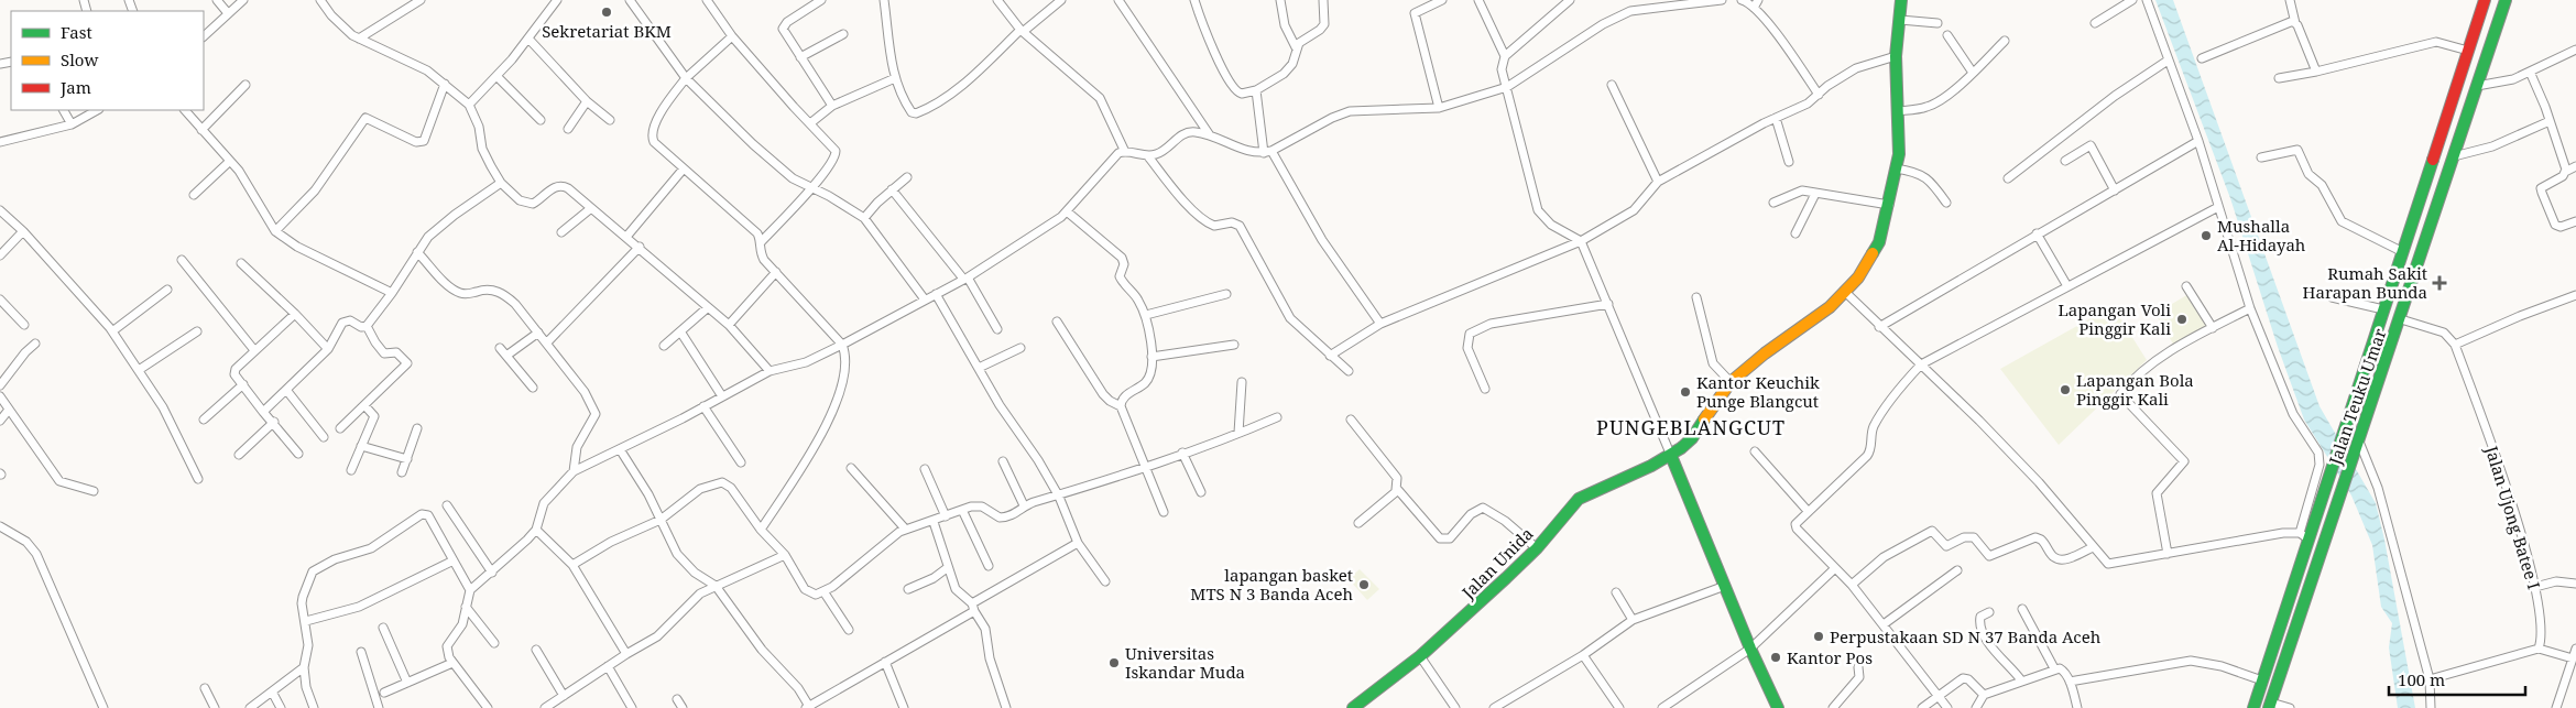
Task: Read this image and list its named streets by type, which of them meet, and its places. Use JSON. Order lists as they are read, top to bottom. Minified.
{"streets":{"main road":["Jalan Teuku Umar","Jalan Unida"],"street":["Jalan Ujong Batee I"]},"districts":["PUNGEBLANGCUT"],"places":{"other":["Sekretariat BKM","Mushalla Al-Hidayah","Lapangan Voli Pinggir Kali","Lapangan Bola Pinggir Kali","Kantor Keuchik Punge Blangcut","lapangan basket MTS N 3 Banda Aceh","Perpustakaan SD N 37 Banda Aceh","Kantor Pos","Universitas Iskandar Muda"],"health":["Rumah Sakit Harapan Bunda"]},"legend":["Fast","Slow","Jam"],"scale_bar":"100 m"}
